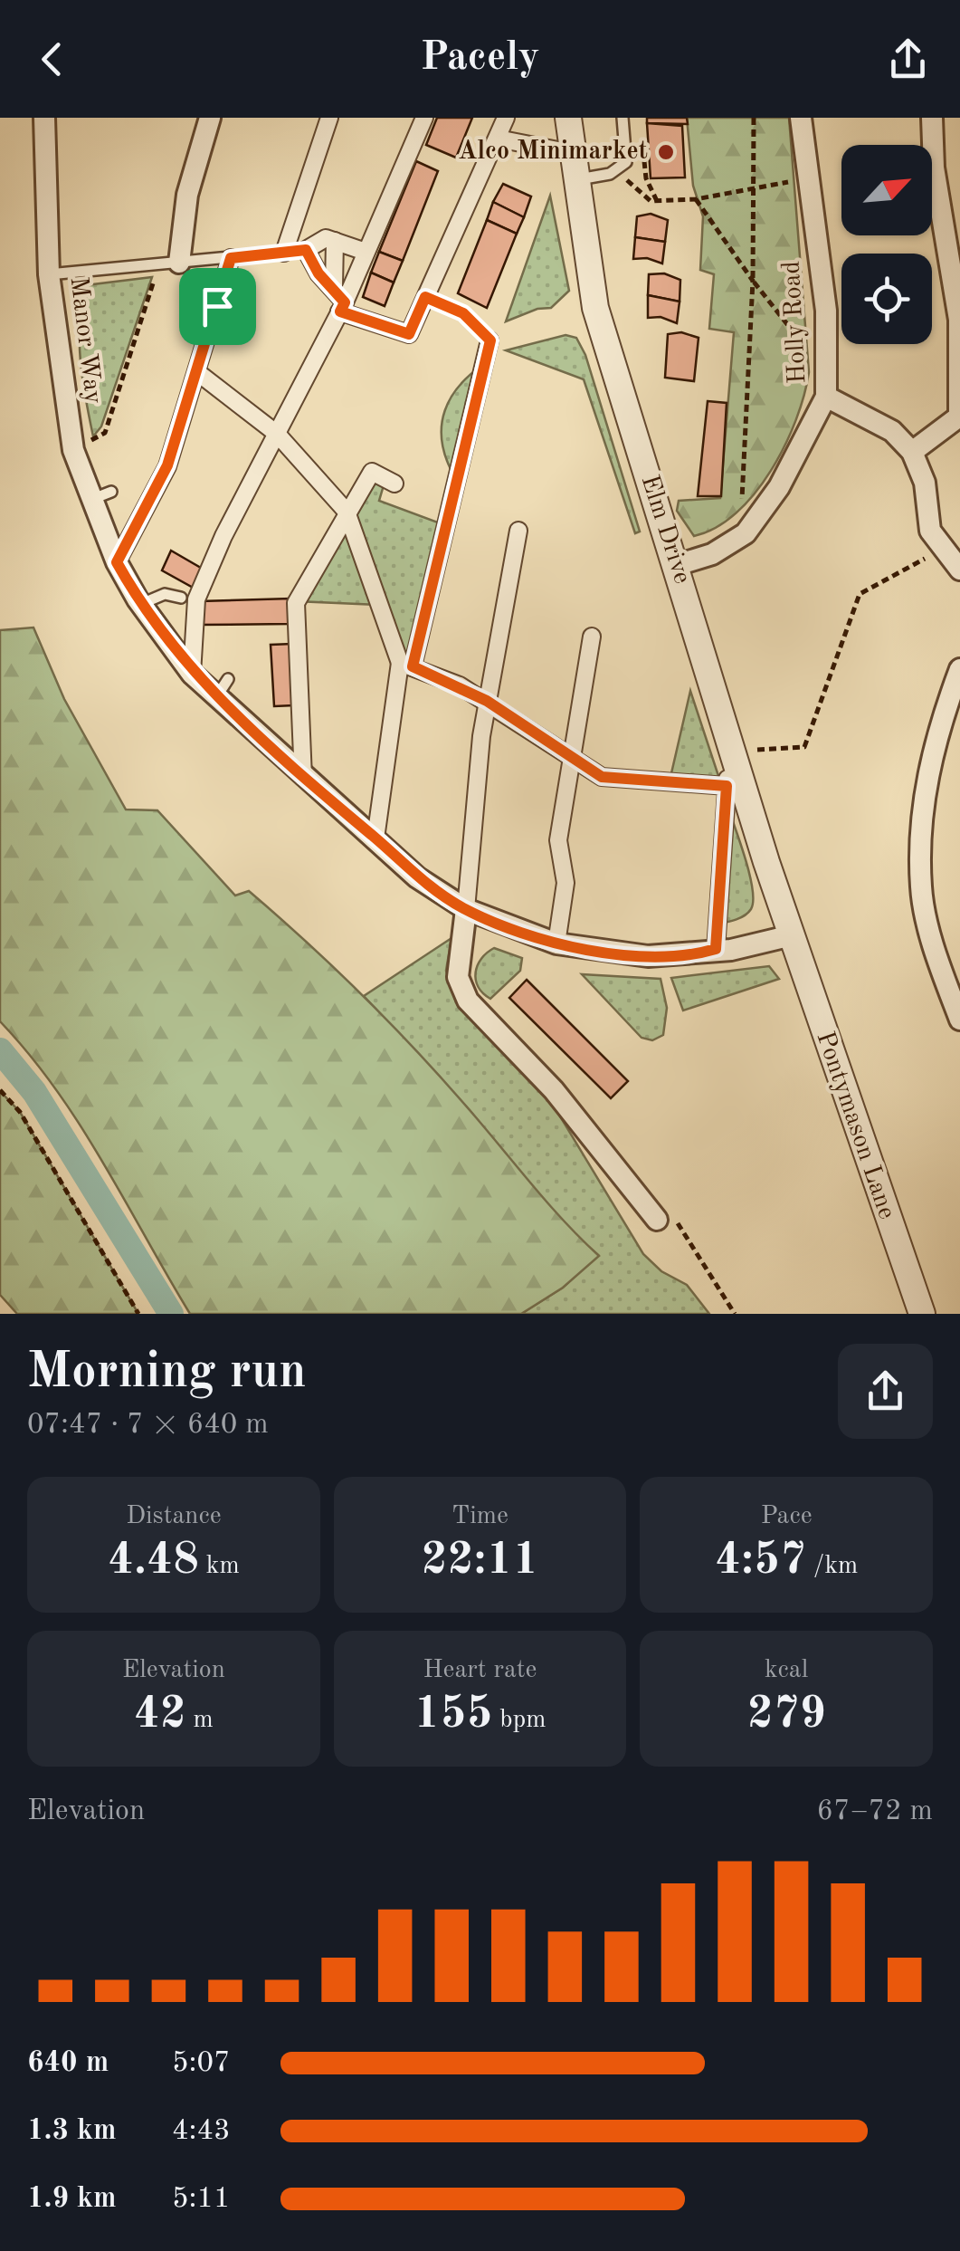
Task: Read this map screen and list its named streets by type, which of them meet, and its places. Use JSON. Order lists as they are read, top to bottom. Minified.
{"streets":{"street":["Holly Road","Manor Way","Elm Drive","Pontymason Lane"]},"crossings":[["Holly Road","Elm Drive"],["Manor Way","Elm Drive"],["Manor Way","Pontymason Lane"],["Elm Drive","Pontymason Lane"]],"places":["Alco Minimarket"],"north":"top right","page":{"header":"Pacely","heading":["Morning run","07:47 · 7 × 640 m"],"stats":[["Distance","4.48 km"],["Time","22:11"],["Pace","4:57 /km"],["Elevation","42 m"],["Heart rate","155 bpm"],["kcal","279"]],"chart":["Elevation","67–72 m"],"list":[{"name":"640 m","note":"5:07"},{"name":"1.3 km","note":"4:43"},{"name":"1.9 km","note":"5:11"}]}}
